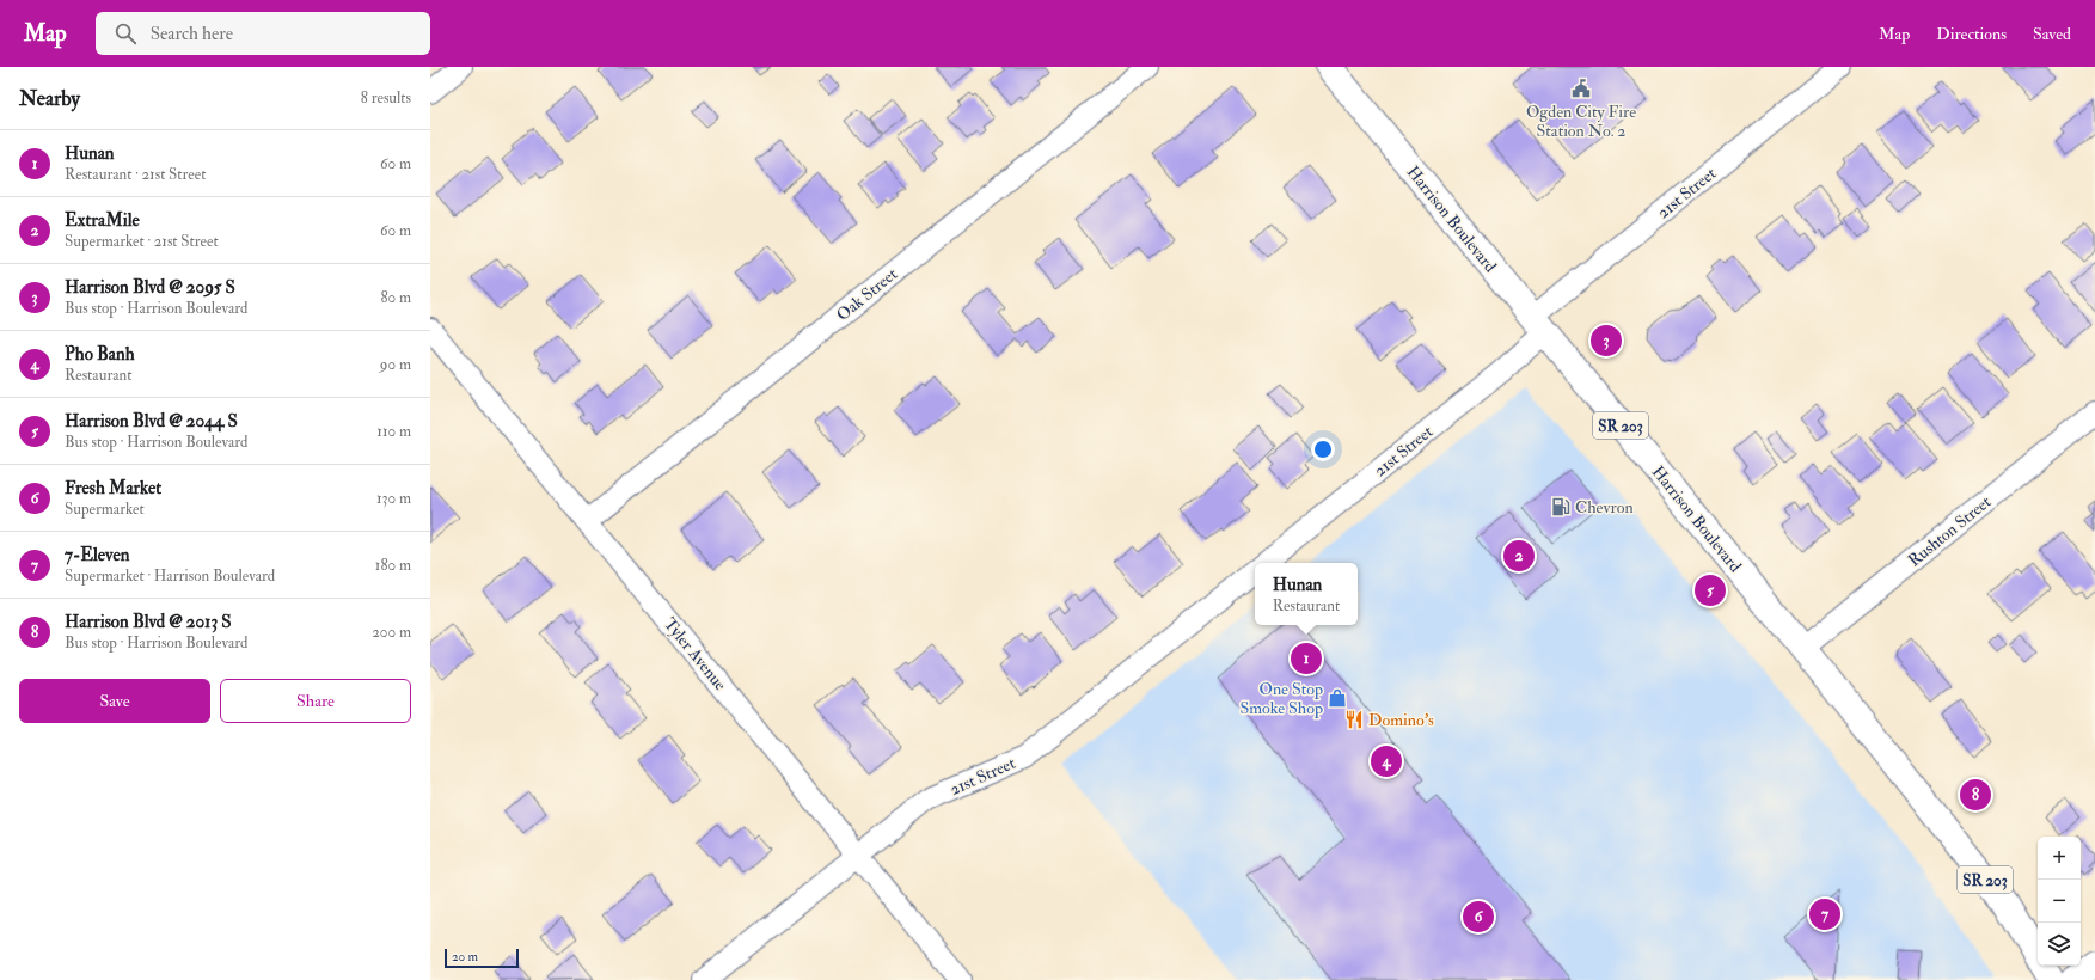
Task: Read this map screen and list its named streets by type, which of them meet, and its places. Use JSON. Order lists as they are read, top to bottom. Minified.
{"streets":{"main road":["Harrison Boulevard","SR 203"],"street":["21st Street","Oak Street","Rushton Street","Tyler Avenue"]},"crossings":[["21st Street","Harrison Boulevard"],["21st Street","Tyler Avenue"],["Harrison Boulevard","Rushton Street"],["Oak Street","Tyler Avenue"]],"places":{"public building":["Ogden City Fire Station No. 2"],"fuel station":["Chevron"],"shop":["One Stop Smoke Shop"],"restaurant":["Domino's"]},"scale_bar":"20 m","page":{"header":"Map","search":"Search here","nav":["Map","Directions","Saved"],"heading":["Nearby","8 results"],"list":[{"mark":"1","name":"Hunan","note":"Restaurant · 21st Street","value":"60 m"},{"mark":"2","name":"ExtraMile","note":"Supermarket · 21st Street","value":"60 m"},{"mark":"3","name":"Harrison Blvd @ 2095 S","note":"Bus stop · Harrison Boulevard","value":"80 m"},{"mark":"4","name":"Pho Banh","note":"Restaurant","value":"90 m"},{"mark":"5","name":"Harrison Blvd @ 2044 S","note":"Bus stop · Harrison Boulevard","value":"110 m"},{"mark":"6","name":"Fresh Market","note":"Supermarket","value":"130 m"},{"mark":"7","name":"7-Eleven","note":"Supermarket · Harrison Boulevard","value":"180 m"},{"mark":"8","name":"Harrison Blvd @ 2013 S","note":"Bus stop · Harrison Boulevard","value":"200 m"}],"pins":["3","2","5","1","4","8","7","6"],"popup":["Hunan","Restaurant"],"buttons":["Save","Share"],"map_buttons":["+","−"],"scale":"20 m"}}
